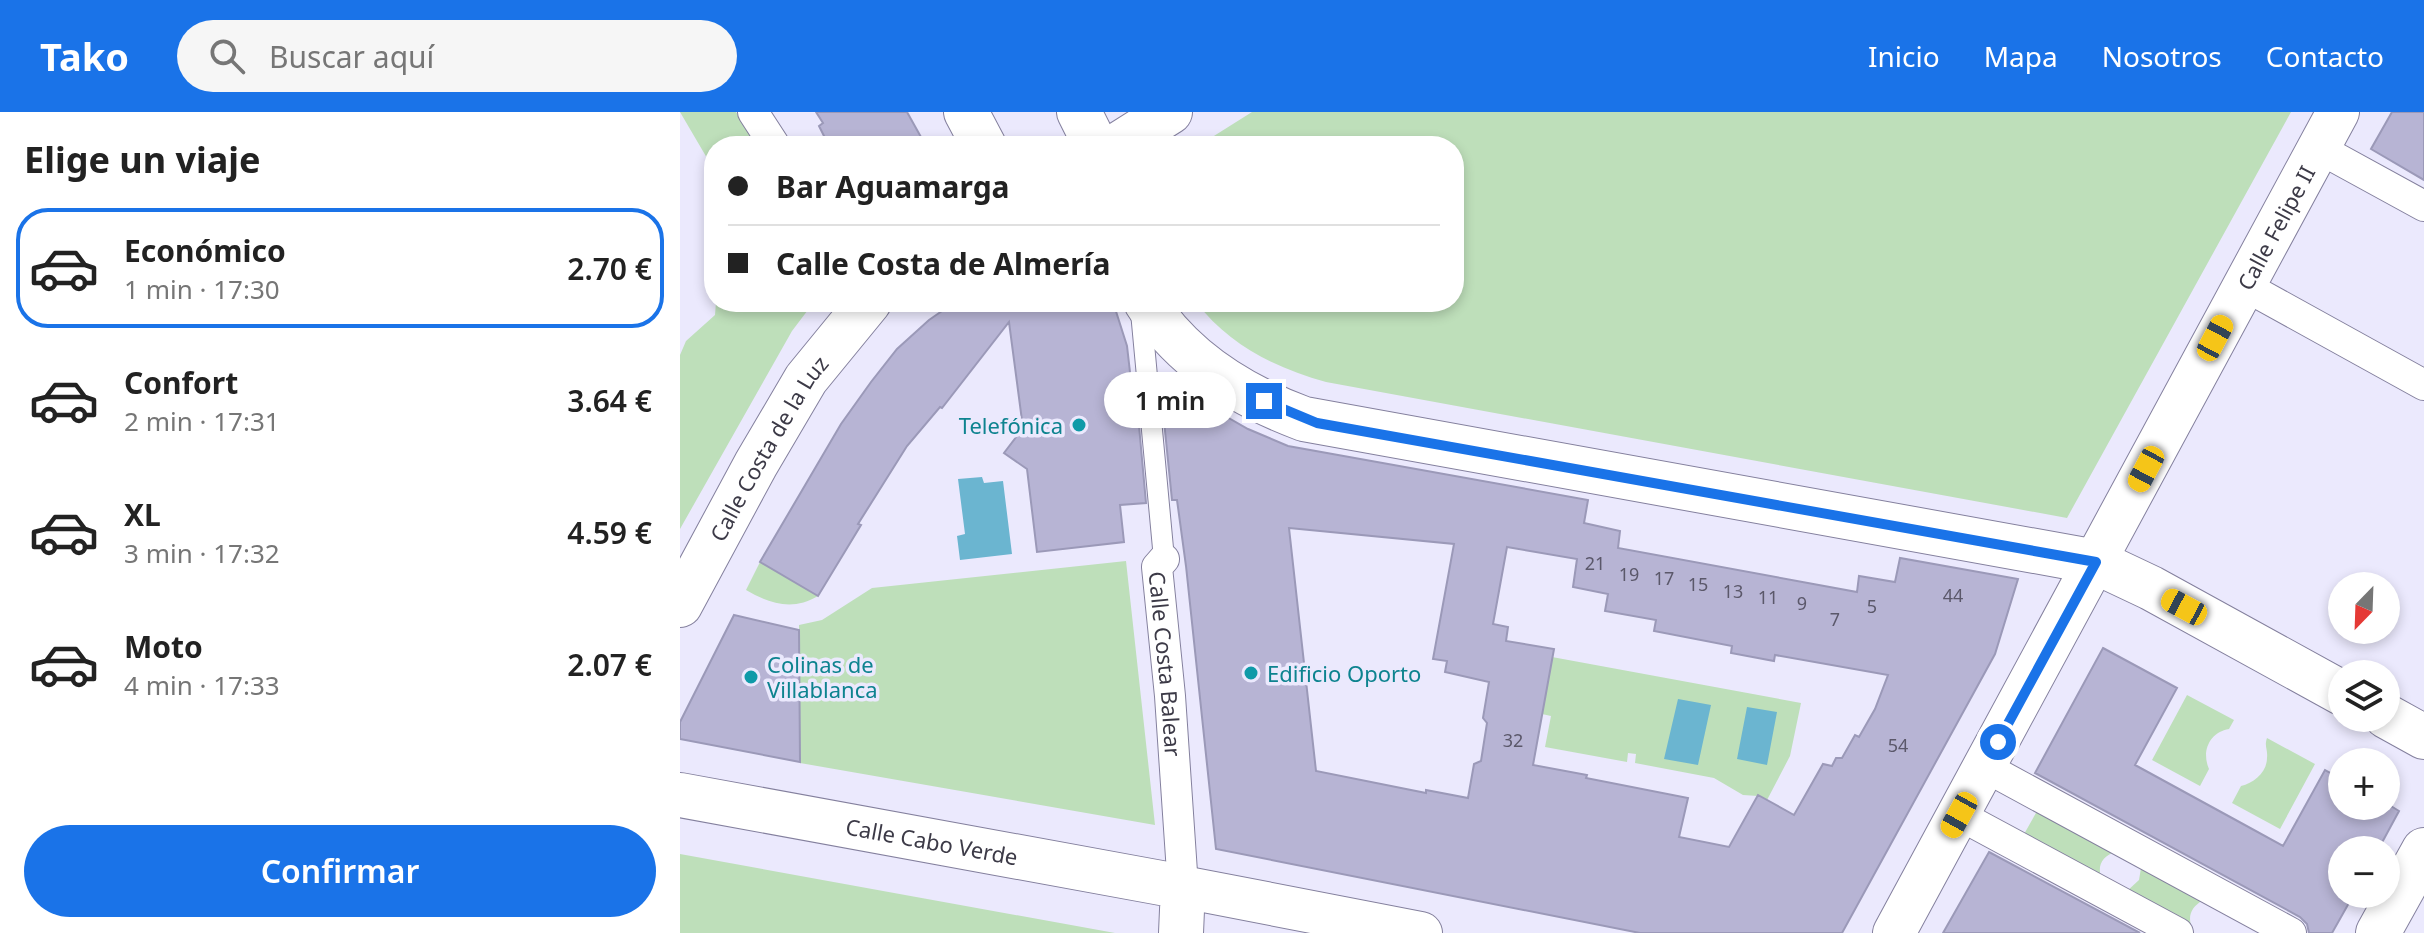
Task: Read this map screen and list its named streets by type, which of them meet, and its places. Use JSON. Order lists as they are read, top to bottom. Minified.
{"streets":{"street":["Calle Felipe II","Calle Costa de la Luz","Calle Costa Balear","Calle Cabo Verde"]},"crossings":[["Calle Costa Balear","Calle Cabo Verde"]],"places":["Telefónica","Edificio Oporto","Colinas de Villablanca"],"house_numbers":["21","19","17","15","13","44","11","9","5","7","32","54"],"north":"bottom left","page":{"header":"Tako","search":"Buscar aquí","nav":["Inicio","Mapa","Nosotros","Contacto"],"heading":"Elige un viaje","banner":["Bar Aguamarga","Calle Costa de Almería"],"list":[{"name":"Económico","note":"1 min · 17:30","value":"2.70 €"},{"name":"Confort","note":"2 min · 17:31","value":"3.64 €"},{"name":"XL","note":"3 min · 17:32","value":"4.59 €"},{"name":"Moto","note":"4 min · 17:33","value":"2.07 €"}],"bubble":"1 min","map_buttons":["+","−"],"buttons":"Confirmar"}}
